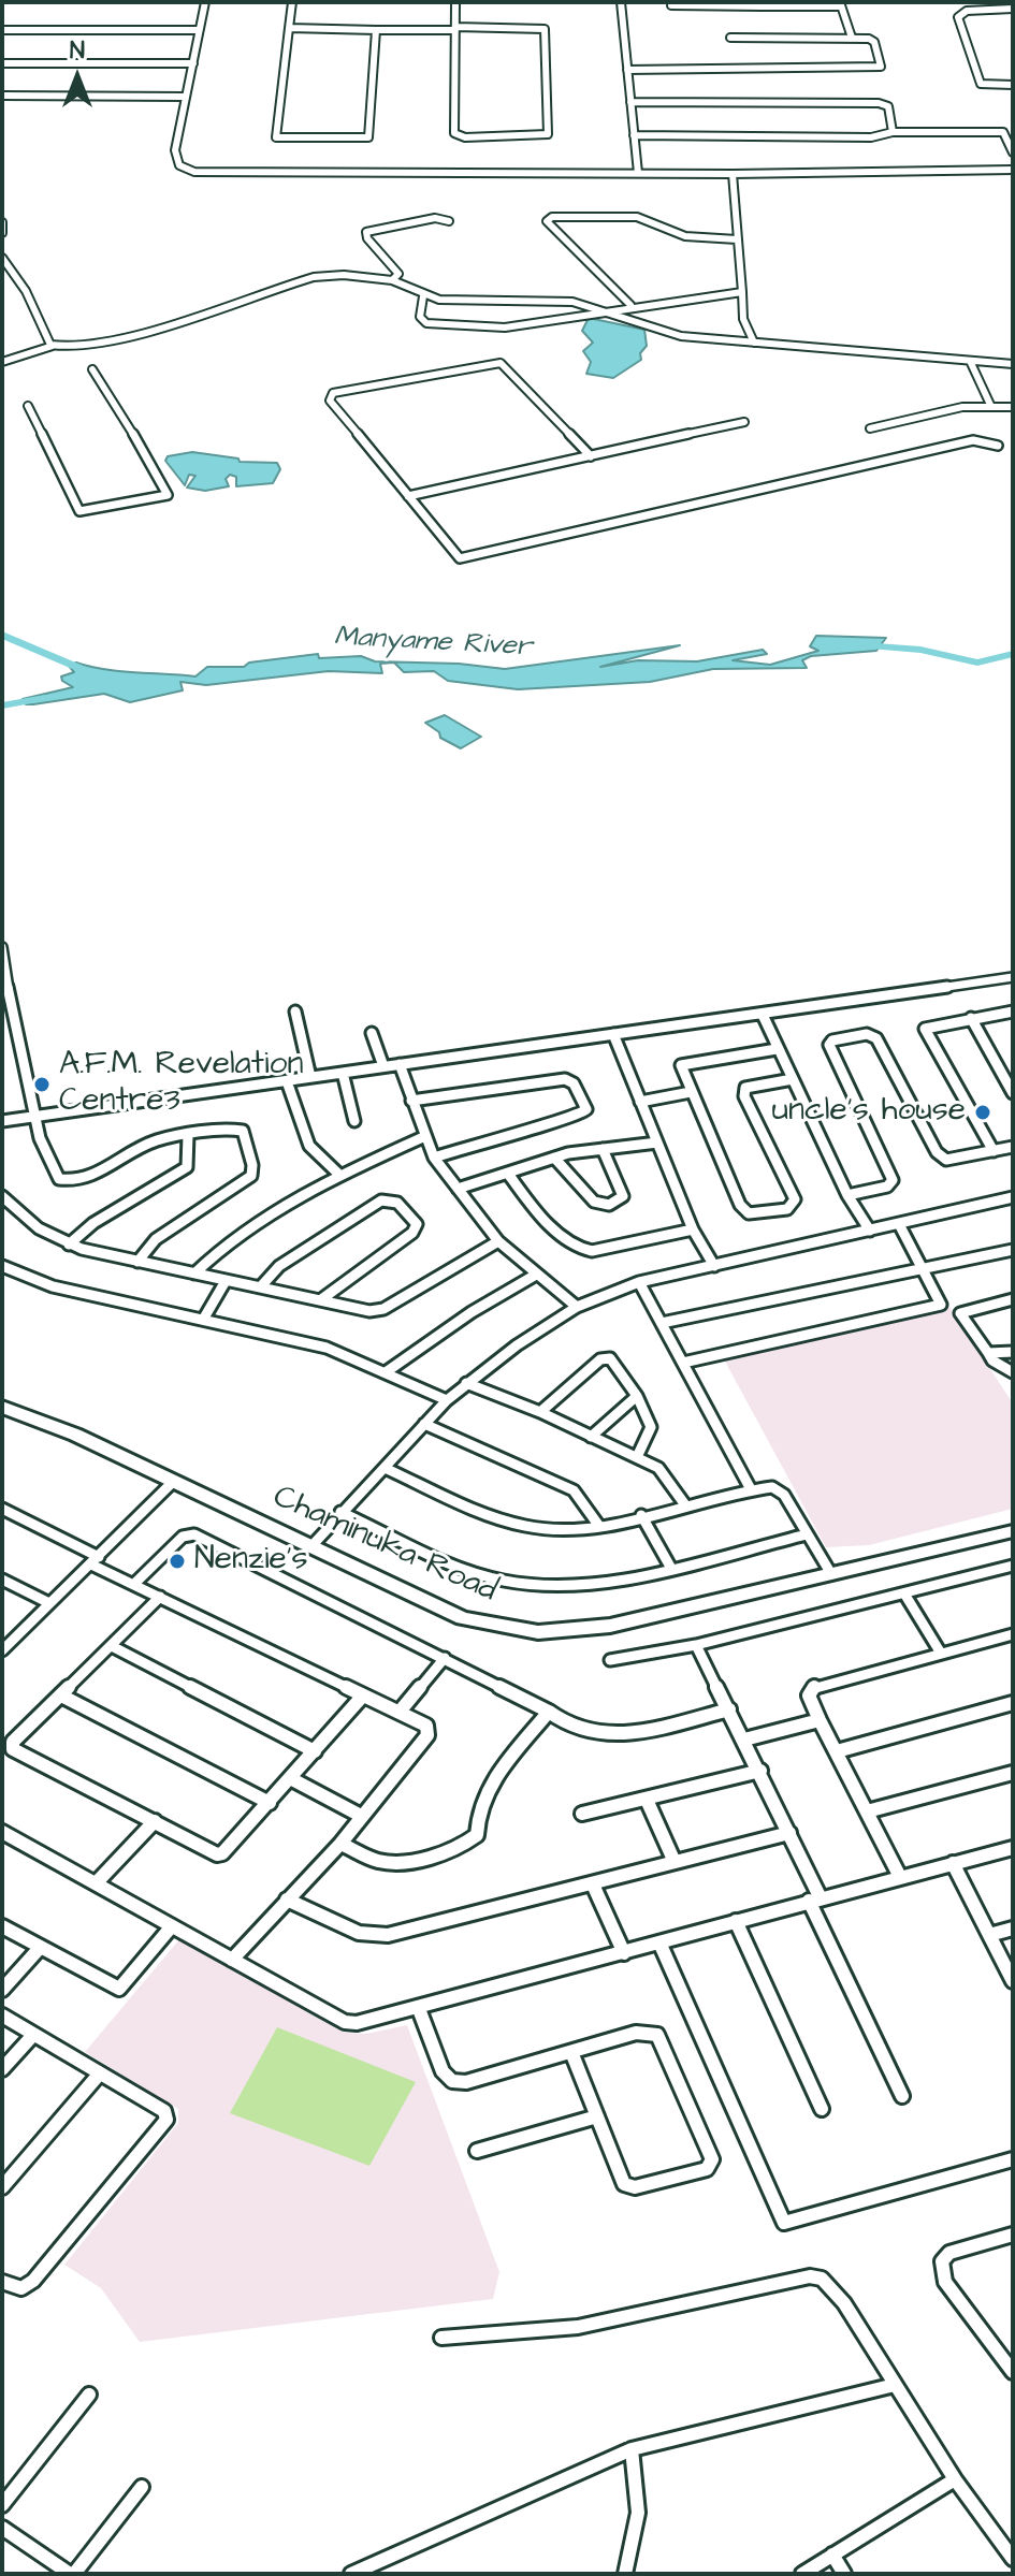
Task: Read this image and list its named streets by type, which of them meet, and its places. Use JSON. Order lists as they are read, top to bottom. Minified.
{"streets":{"main road":["Chaminuka Road"]},"water":["Manyame River"],"places":["A.F.M. Revelation Centre3","uncle’s house","Nenzie's"],"north":"top"}
